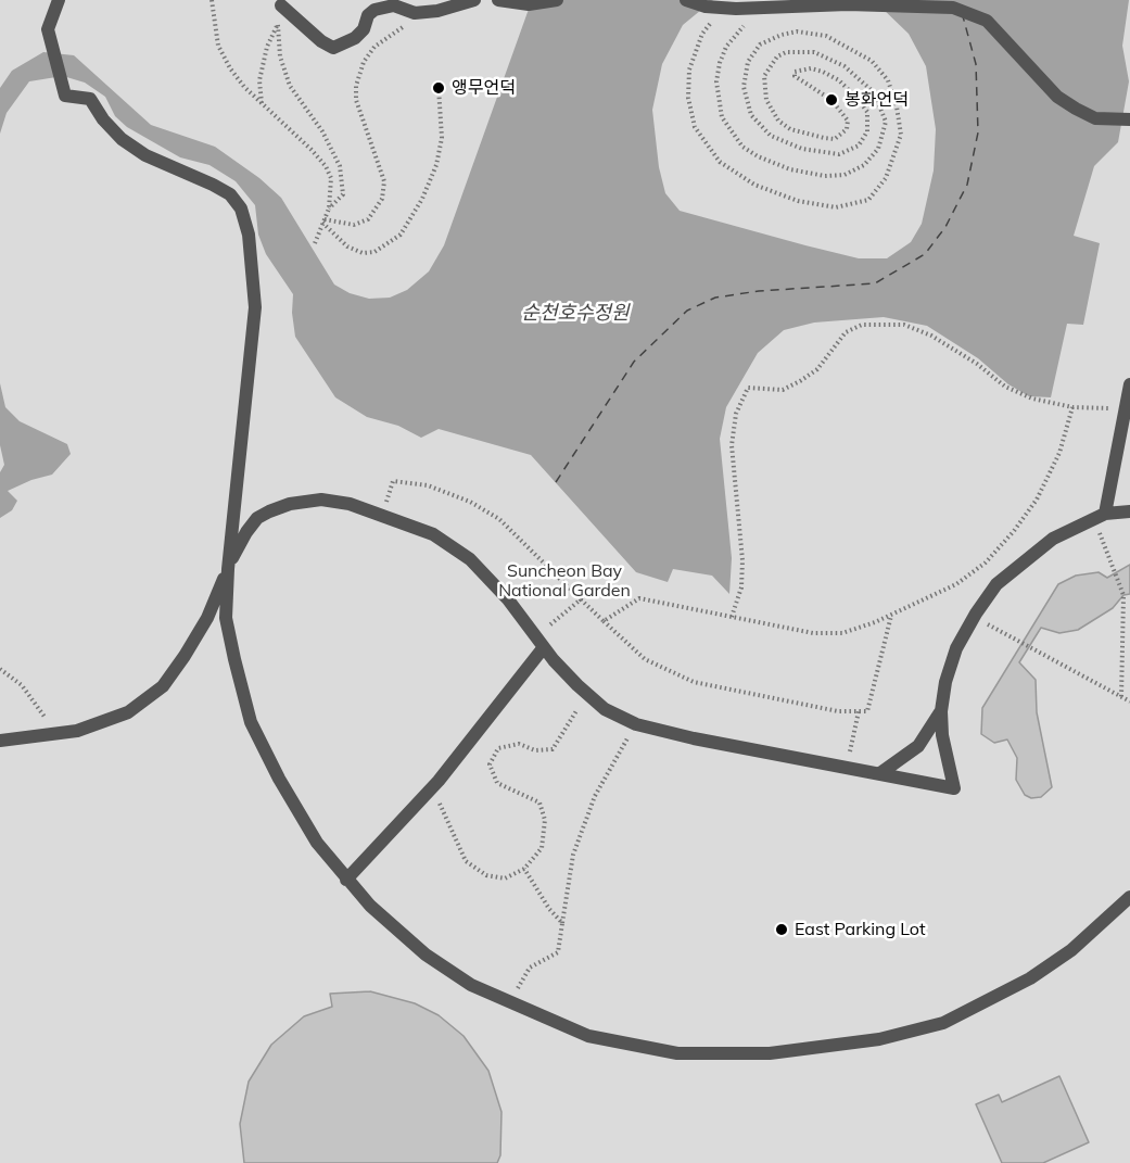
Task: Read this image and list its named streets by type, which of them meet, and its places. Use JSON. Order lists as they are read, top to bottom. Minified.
{"water":["순천호수정원"],"parks":["Suncheon Bay National Garden"],"places":["앵무언덕","봉화언덕","East Parking Lot"]}
